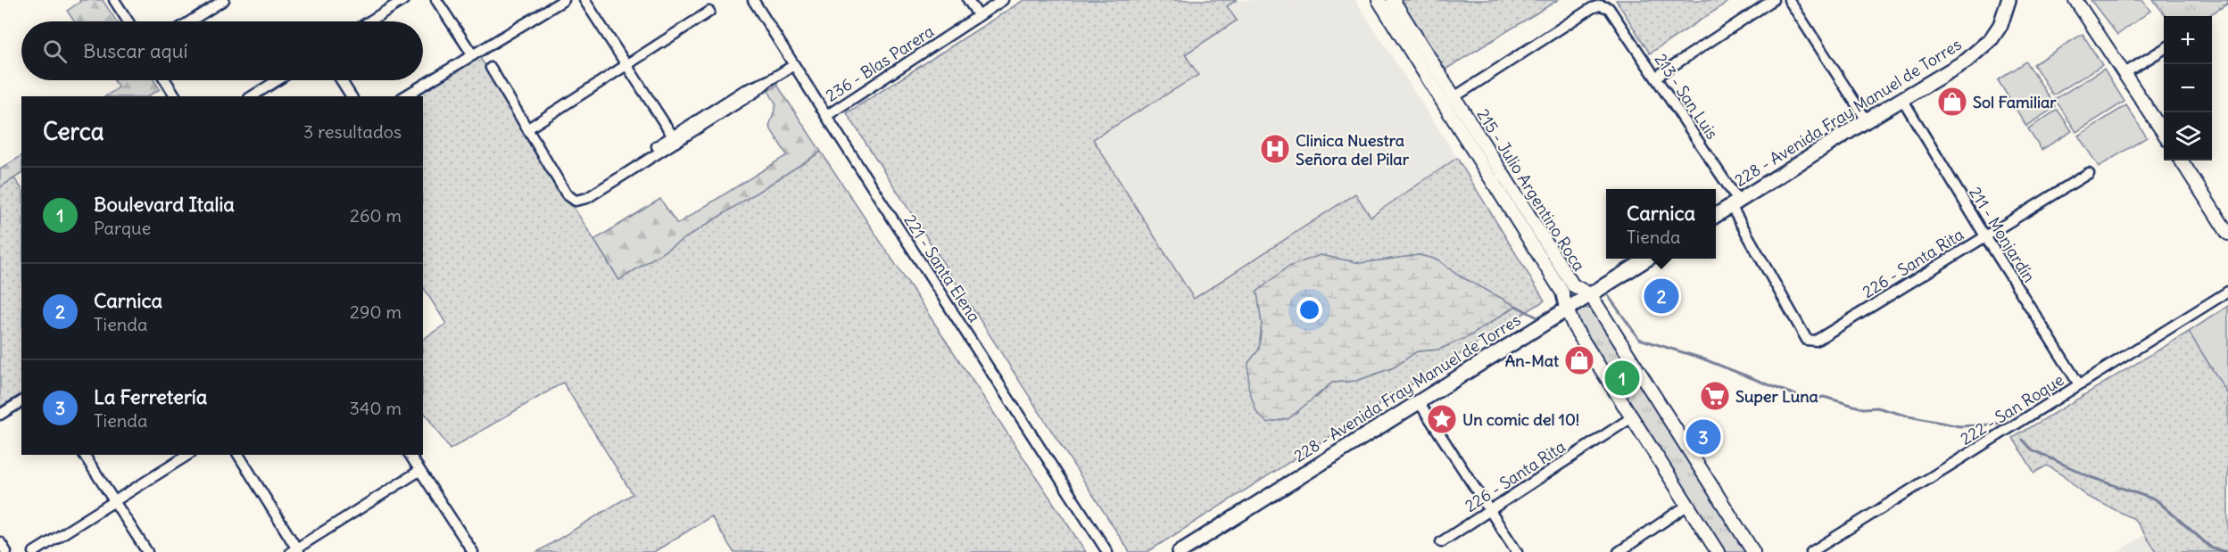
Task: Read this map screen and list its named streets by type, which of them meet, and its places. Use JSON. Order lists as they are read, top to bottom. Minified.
{"streets":{"main road":["228 - Avenida Fray Manuel de Torres"],"street":["236 - Blas Parera","213 - San Luis","215 - Julio Argentino Roca","211 - Monjardín","226 - Santa Rita","221 - Santa Elena","222 - San Roque"]},"crossings":[["236 - Blas Parera","221 - Santa Elena"],["213 - San Luis","228 - Avenida Fray Manuel de Torres"],["213 - San Luis","215 - Julio Argentino Roca"],["213 - San Luis","226 - Santa Rita"],["228 - Avenida Fray Manuel de Torres","215 - Julio Argentino Roca"],["228 - Avenida Fray Manuel de Torres","211 - Monjardín"],["215 - Julio Argentino Roca","226 - Santa Rita"],["211 - Monjardín","226 - Santa Rita"],["211 - Monjardín","222 - San Roque"]],"places":{"shop":["Sol Familiar","An-Mat"],"hospital":["Clinica Nuestra Señora del Pilar"],"supermarket":["Super Luna"],"place":["Un comic del 10!"]},"page":{"map_buttons":["+","−"],"search":"Buscar aquí","heading":["Cerca","3 resultados"],"list":[{"mark":"1","name":"Boulevard Italia","note":"Parque","value":"260 m"},{"mark":"2","name":"Carnica","note":"Tienda","value":"290 m"},{"mark":"3","name":"La Ferretería","note":"Tienda","value":"340 m"}],"popup":["Carnica","Tienda"],"pins":["2","1","3"]}}
